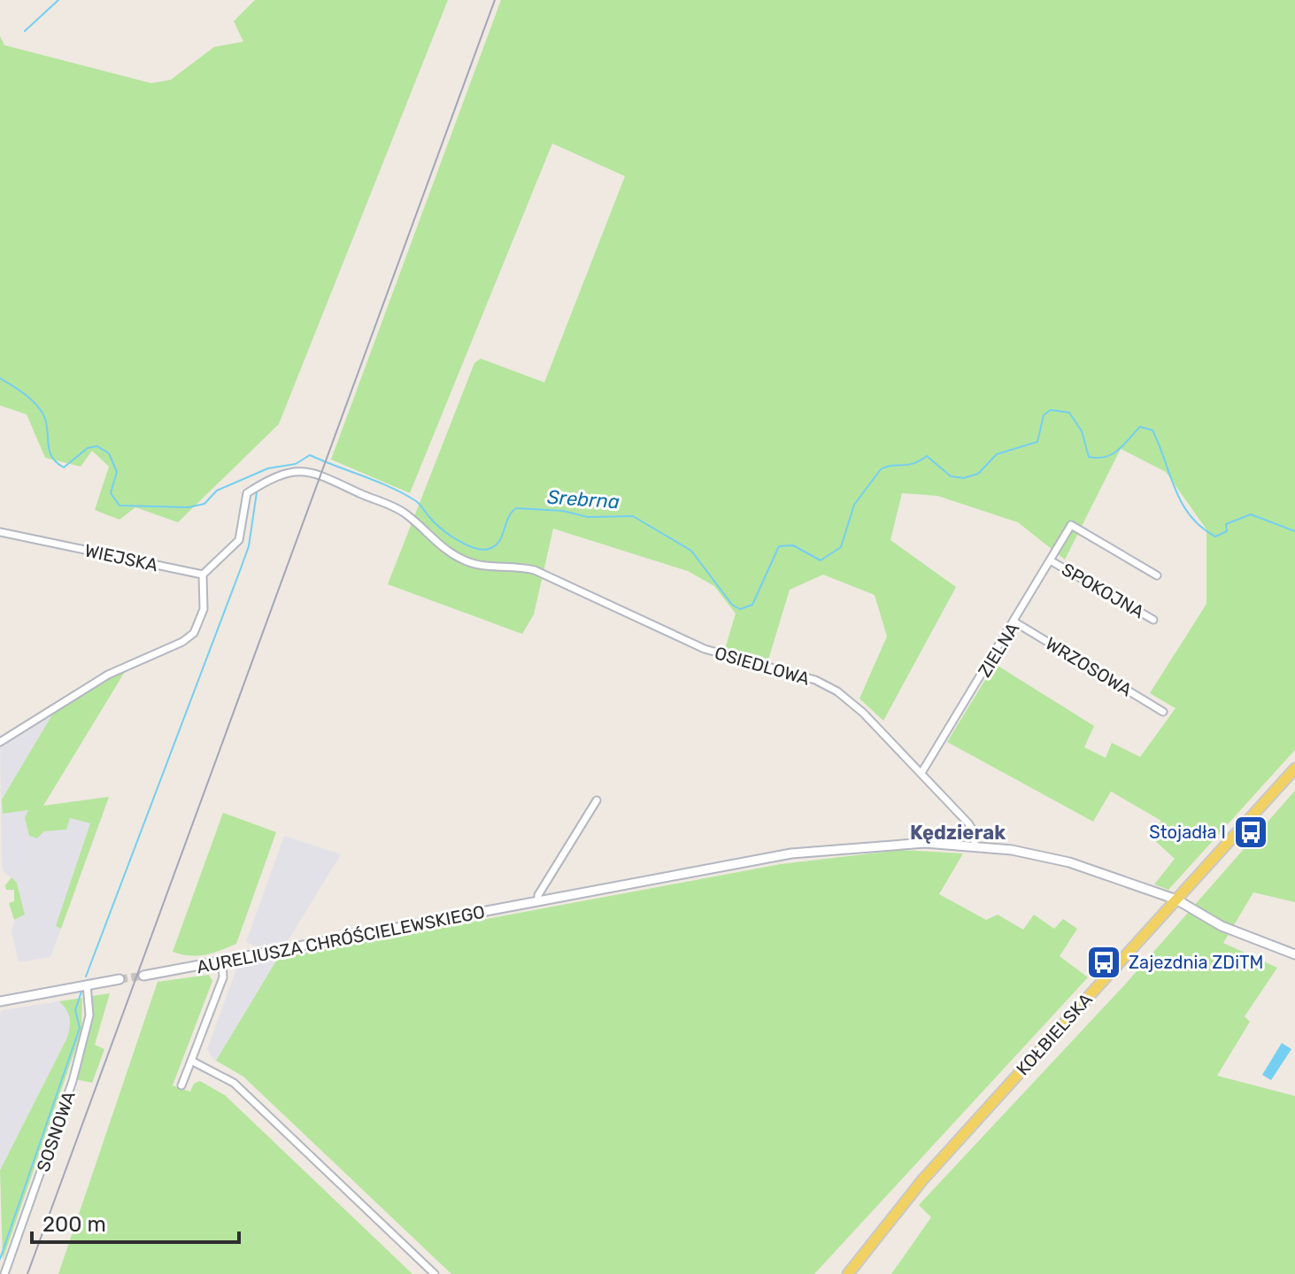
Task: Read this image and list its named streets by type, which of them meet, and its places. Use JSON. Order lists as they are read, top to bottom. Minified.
{"streets":{"main road":["KOŁBIELSKA"],"street":["WIEJSKA","SPOKOJNA","ZIELNA","OSIEDLOWA","WRZOSOWA","AURELIUSZA CHRÓŚCIELEWSKIEGO","SOSNOWA"]},"crossings":[["WIEJSKA","OSIEDLOWA"],["SPOKOJNA","ZIELNA"],["ZIELNA","OSIEDLOWA"],["ZIELNA","WRZOSOWA"],["OSIEDLOWA","AURELIUSZA CHRÓŚCIELEWSKIEGO"],["AURELIUSZA CHRÓŚCIELEWSKIEGO","KOŁBIELSKA"]],"districts":["Kędzierak"],"water":["Srebrna"],"places":{"bus stop":["Stojadła I","Zajezdnia ZDiTM"]},"scale_bar":"200 m"}
